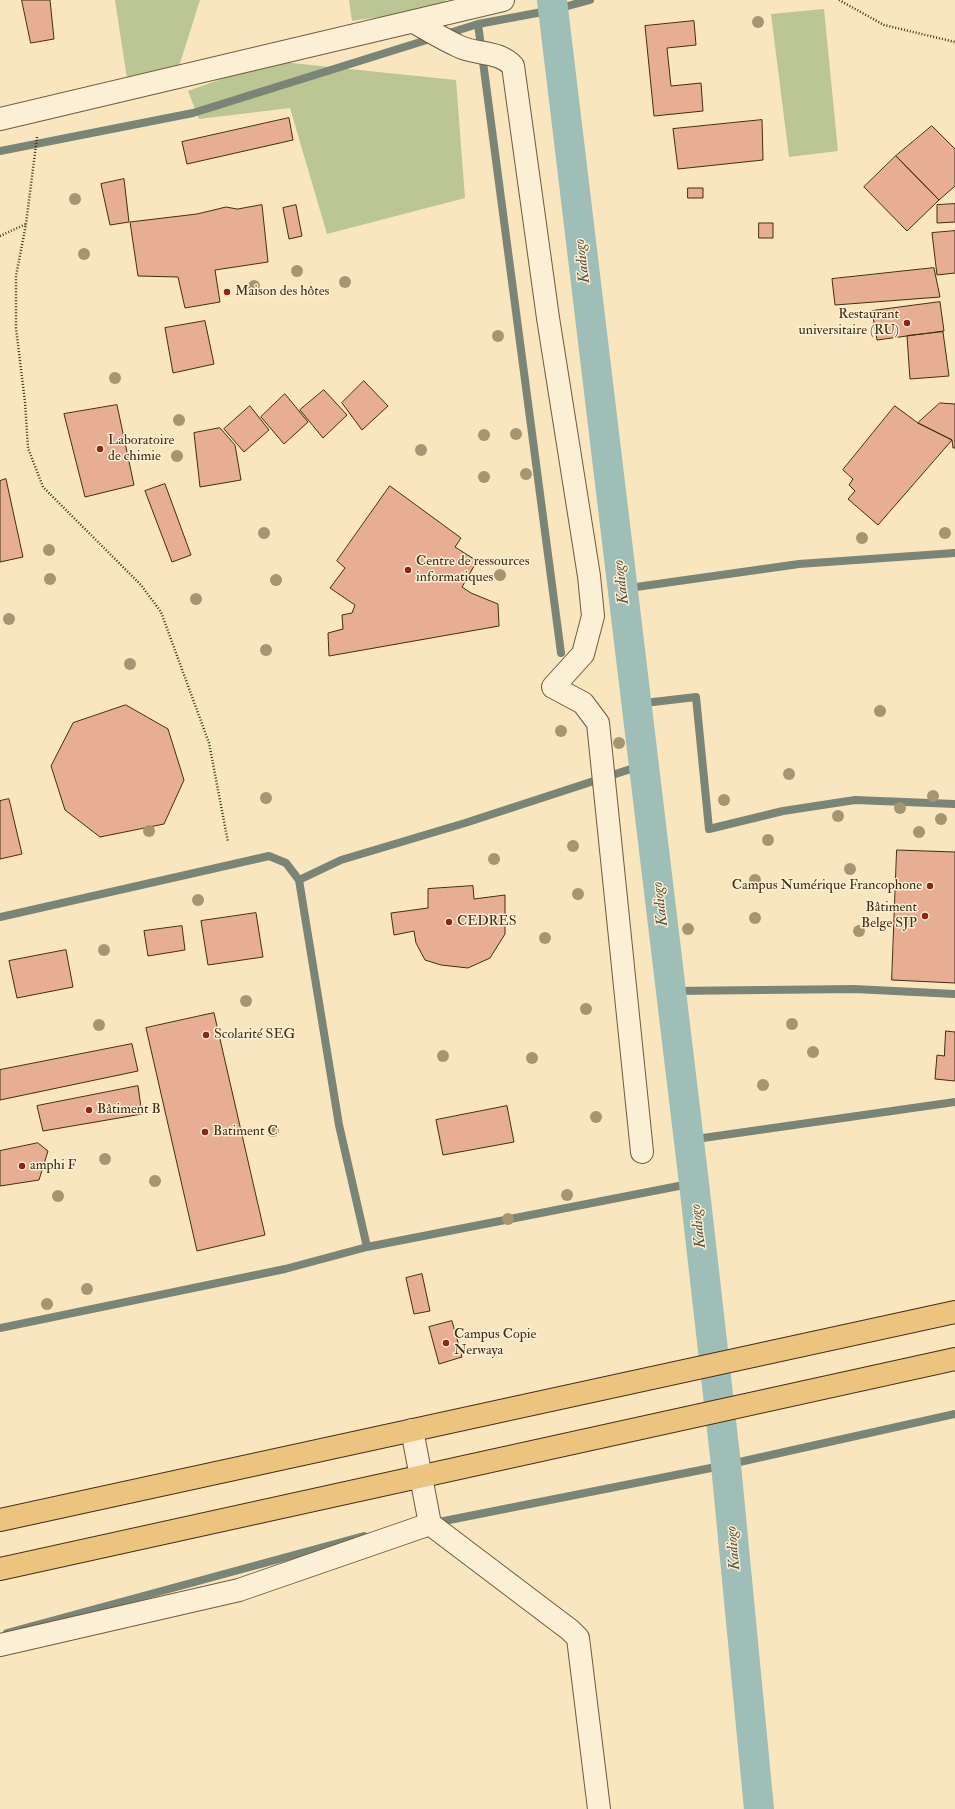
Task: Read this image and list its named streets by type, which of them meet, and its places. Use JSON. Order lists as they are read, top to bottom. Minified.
{"water":["Kadiogo"],"places":["Maison des hôtes","Restaurant universitaire (RU)","Laboratoire de chimie","Centre de ressources informatiques","Campus Numérique Francophone","Bâtiment Belge SJP","CEDRES","Scolarité SEG","Bâtiment B","Batiment C","amphi F","Campus Copie Nerwaya"]}
